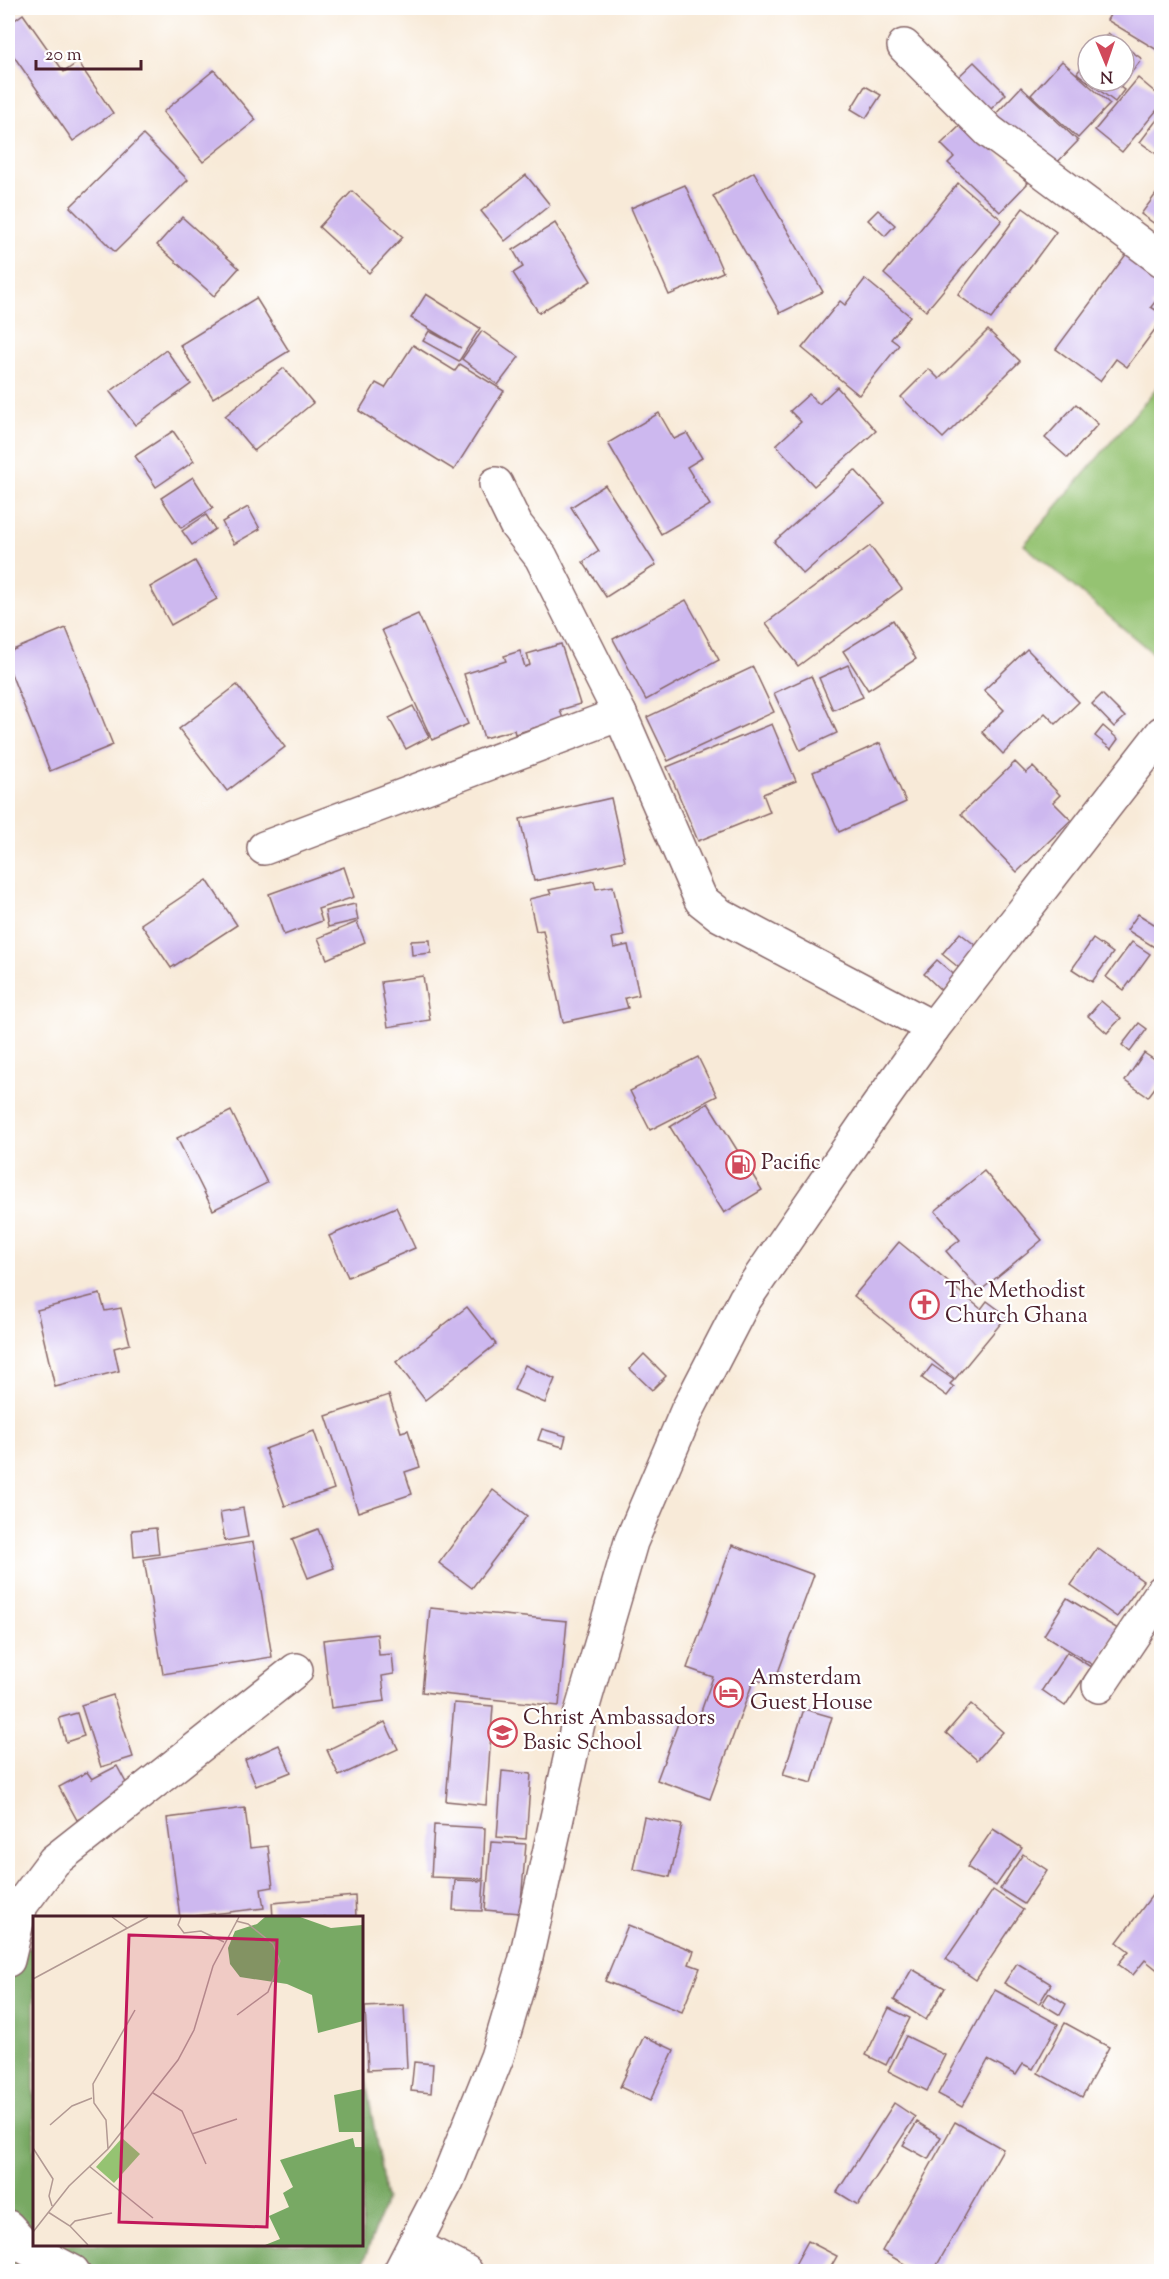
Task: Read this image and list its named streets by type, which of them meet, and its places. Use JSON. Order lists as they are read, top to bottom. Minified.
{"places":{"fuel station":["Pacific"],"church":["The Methodist Church Ghana"],"hotel":["Amsterdam Guest House"],"school or university":["Christ Ambassadors Basic School"]},"scale_bar":"20 m","north":"bottom"}
